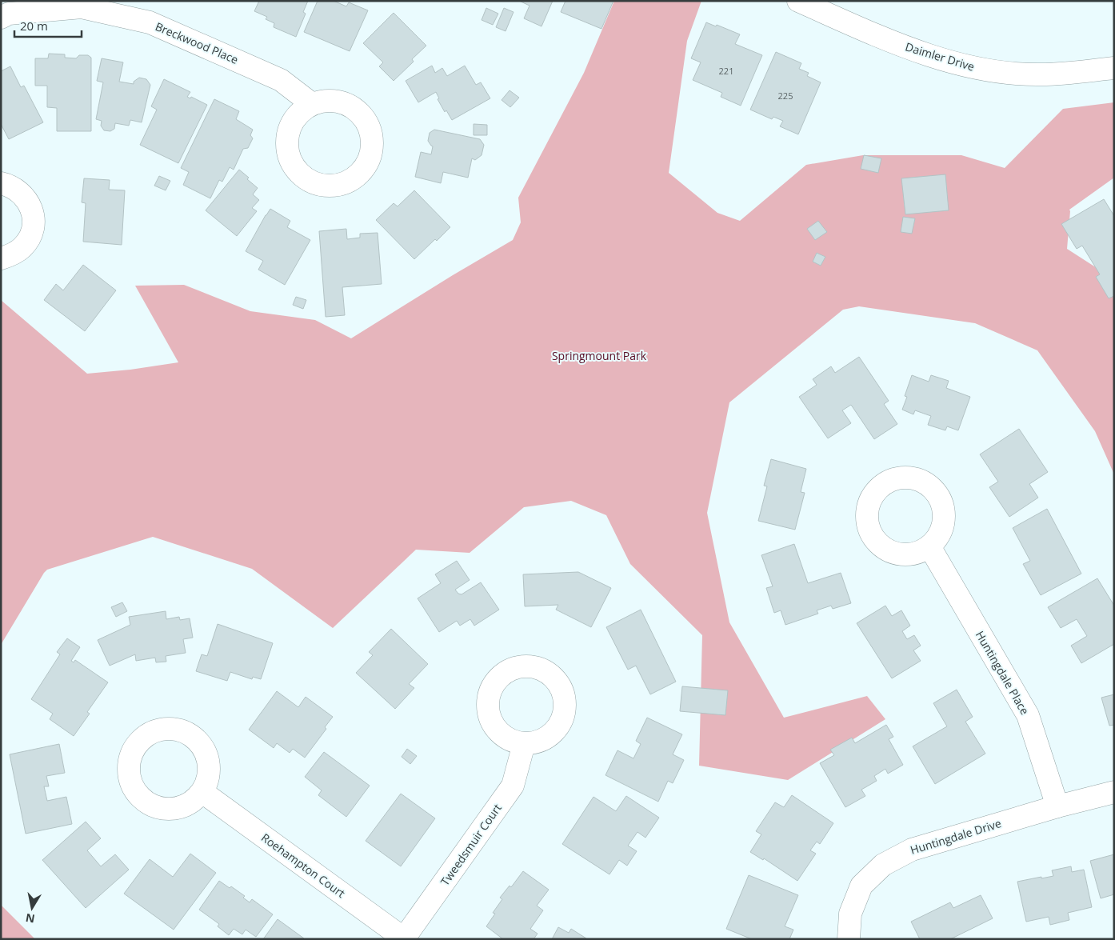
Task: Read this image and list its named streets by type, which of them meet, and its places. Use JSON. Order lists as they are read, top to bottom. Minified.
{"streets":{"street":["Breckwood Place","Daimler Drive","Huntingdale Place","Huntingdale Drive","Tweedsmuir Court","Roehampton Court"]},"crossings":[["Huntingdale Place","Huntingdale Drive"],["Tweedsmuir Court","Roehampton Court"]],"parks":["Springmount Park"],"house_numbers":["221","225"],"scale_bar":"20 m","north":"bottom"}
